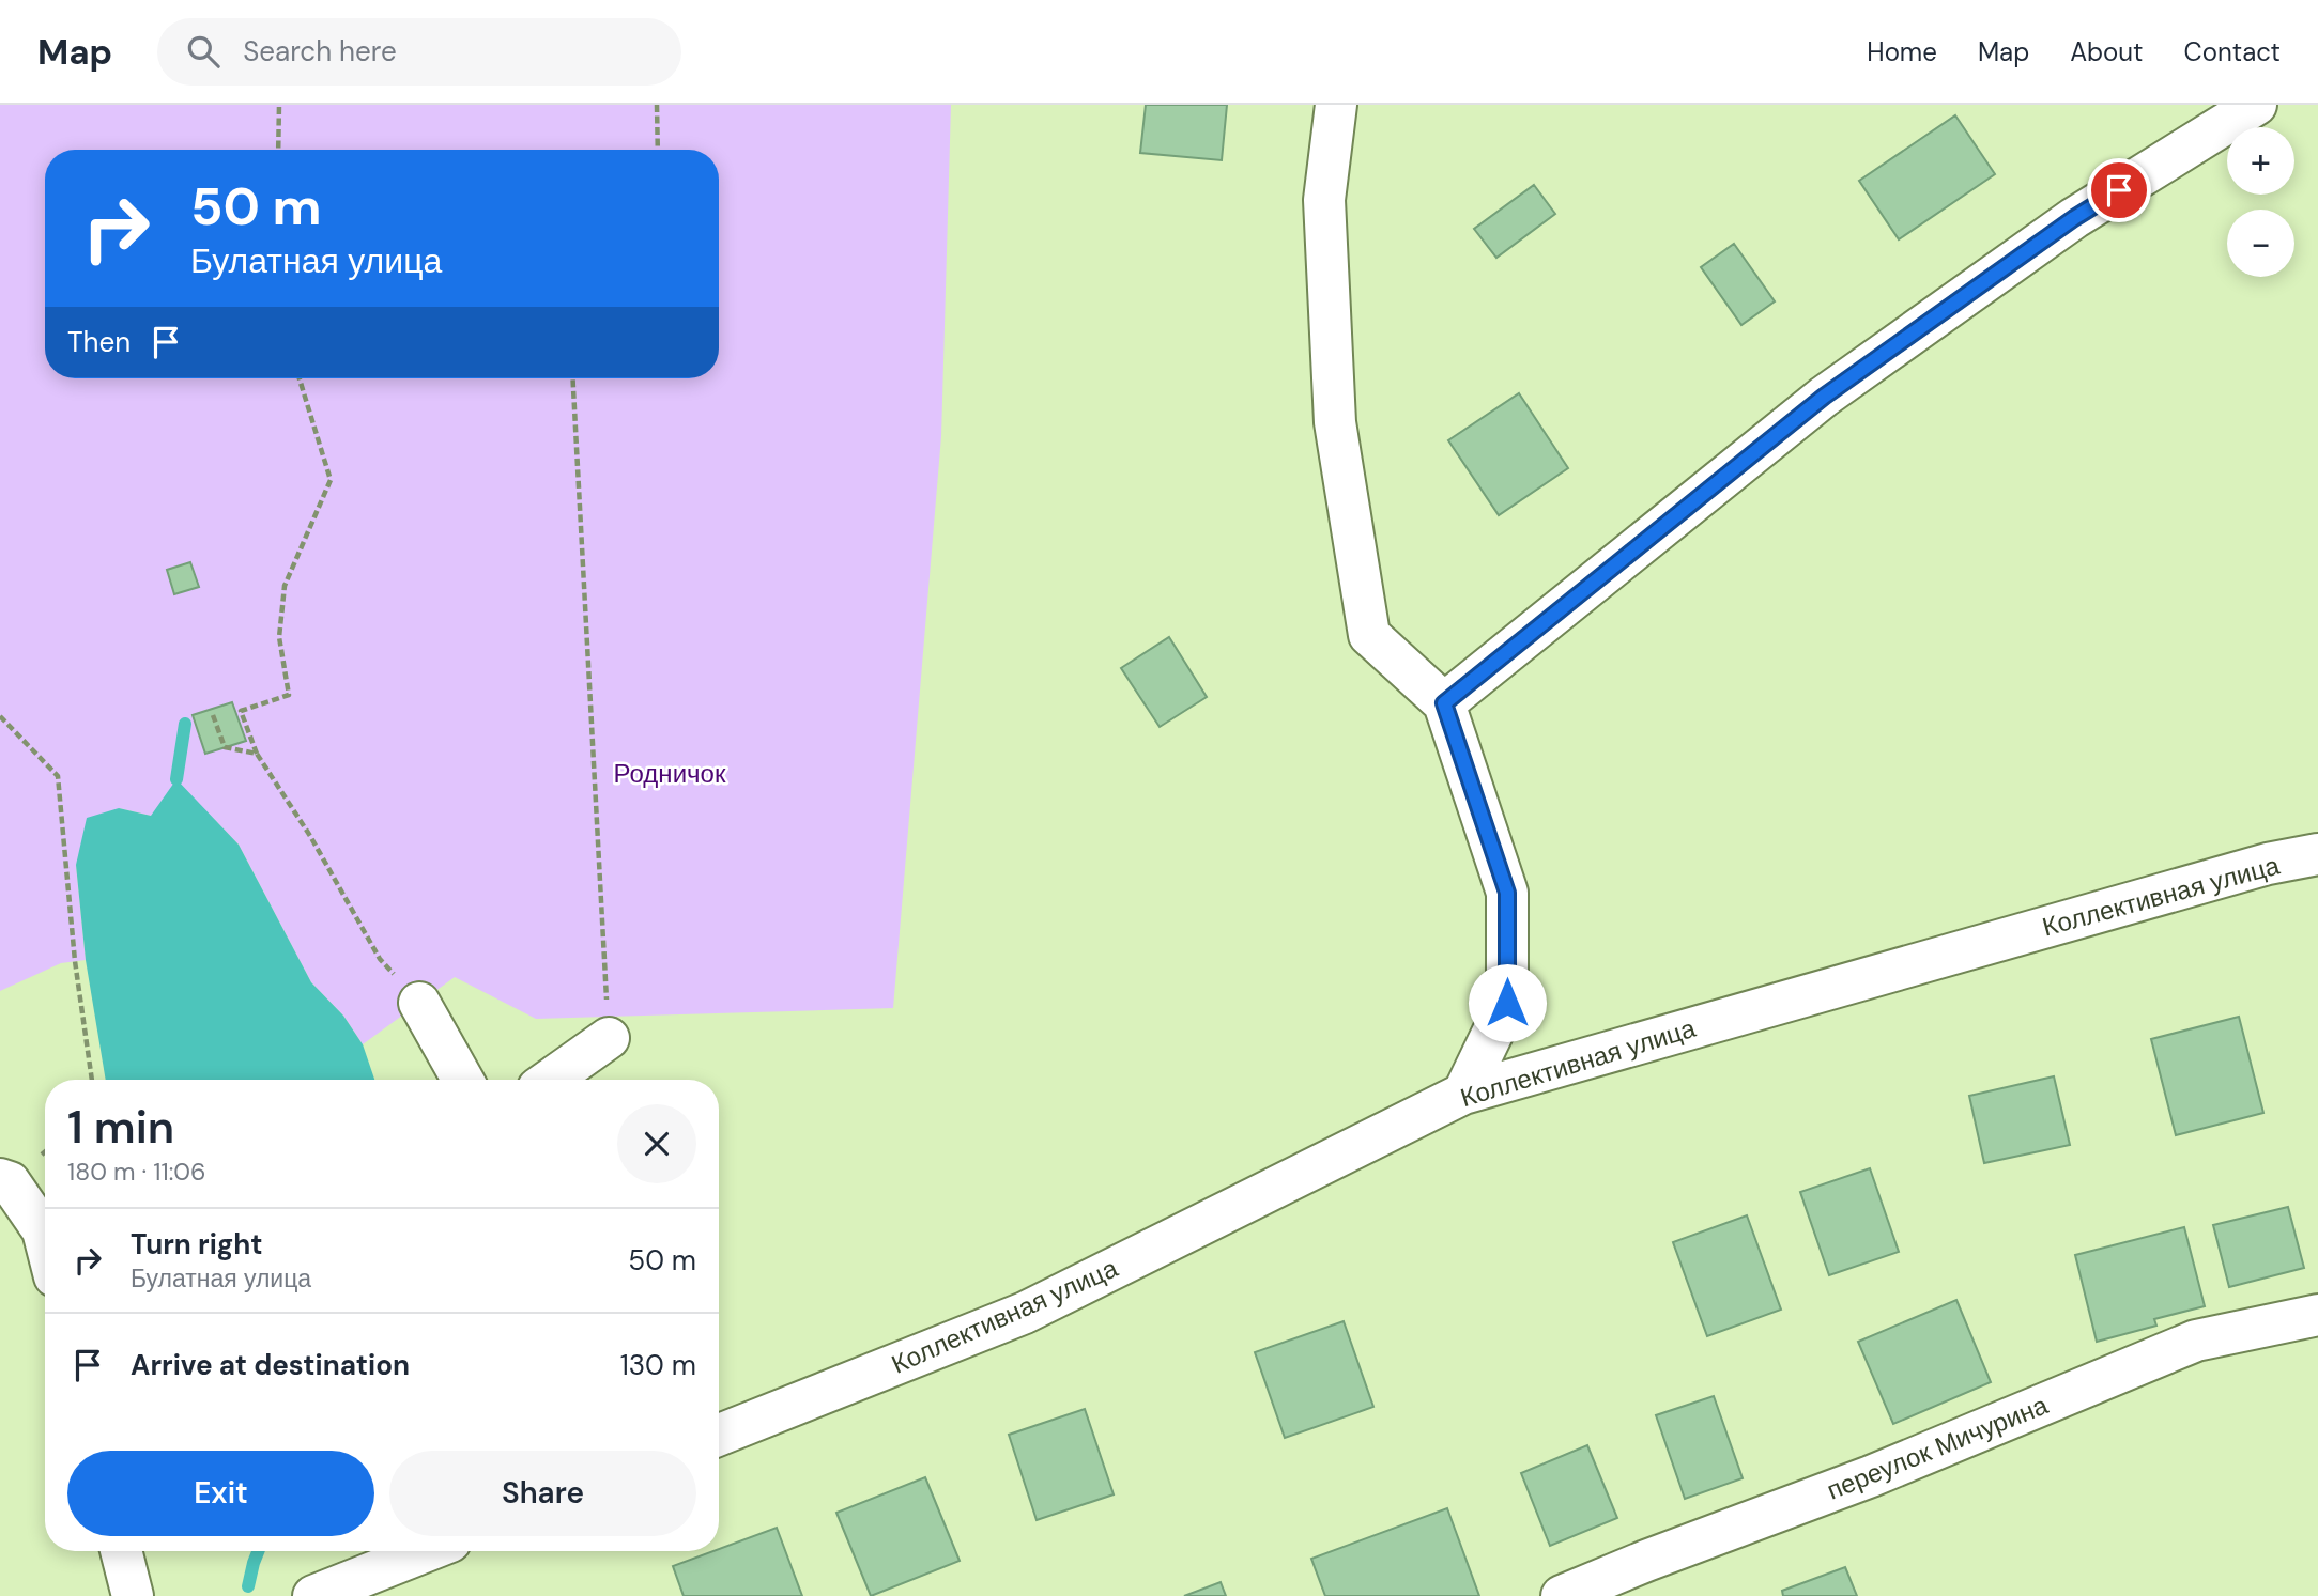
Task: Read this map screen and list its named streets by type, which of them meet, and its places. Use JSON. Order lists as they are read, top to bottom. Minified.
{"streets":{"street":["Коллективная улица","переулок Мичурина"]},"parks":["Родничок"],"page":{"header":"Map","search":"Search here","nav":["Home","Map","About","Contact"],"map_buttons":["+","−"],"turn":["50 m","Булатная улица"],"then":"Then","heading":["1 min","180 m · 11:06"],"list":[{"name":"Turn right","note":"Булатная улица","value":"50 m"},{"name":"Arrive at destination","value":"130 m"}],"buttons":["Exit","Share"]}}
